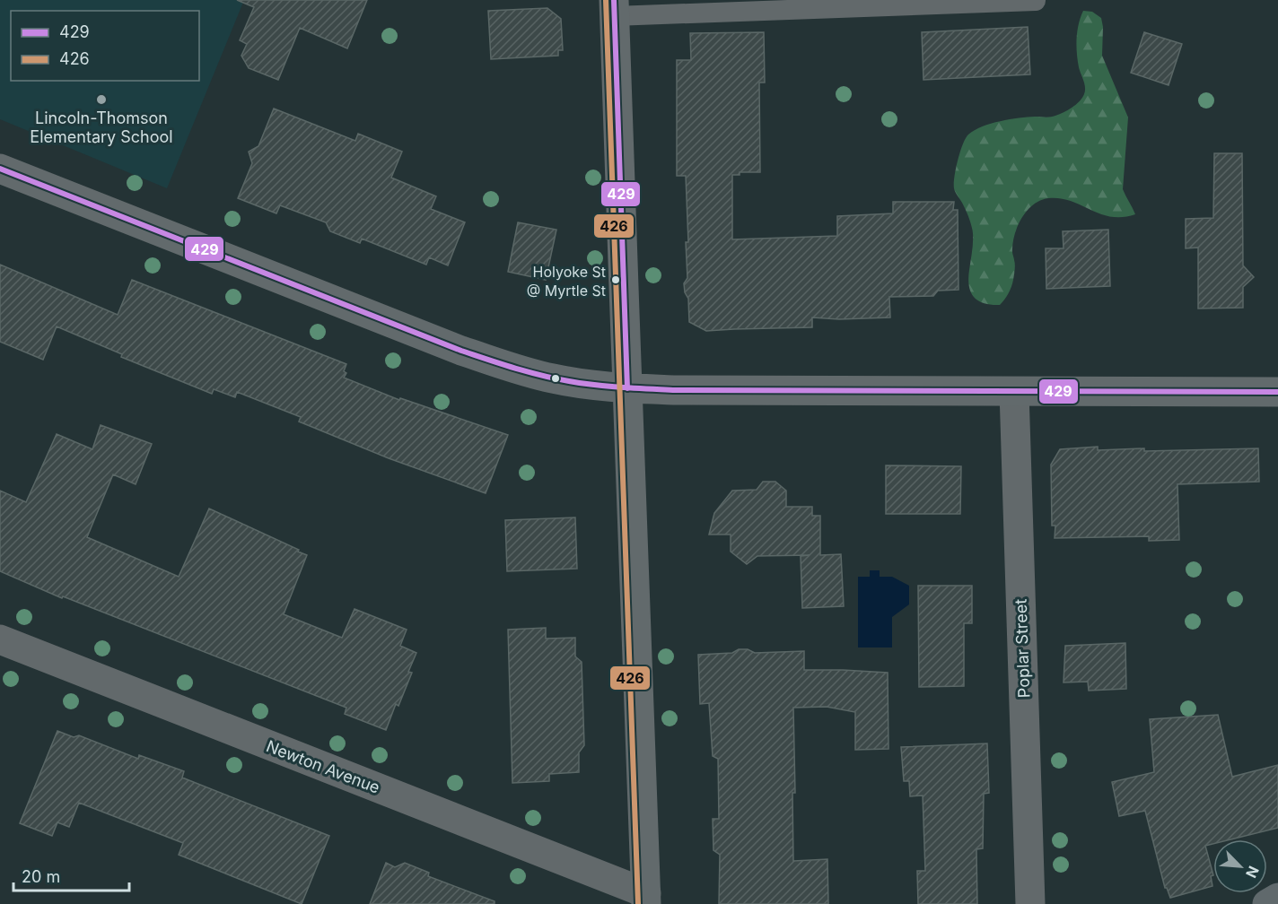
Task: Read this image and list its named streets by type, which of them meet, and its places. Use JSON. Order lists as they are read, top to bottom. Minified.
{"streets":{"street":["Poplar Street","Newton Avenue"]},"places":["Lincoln-Thomson Elementary School","Holyoke St @ Myrtle St"],"lines":["transit line 429","transit line 426"],"legend":["429","426"],"scale_bar":"20 m","north":"bottom right"}
